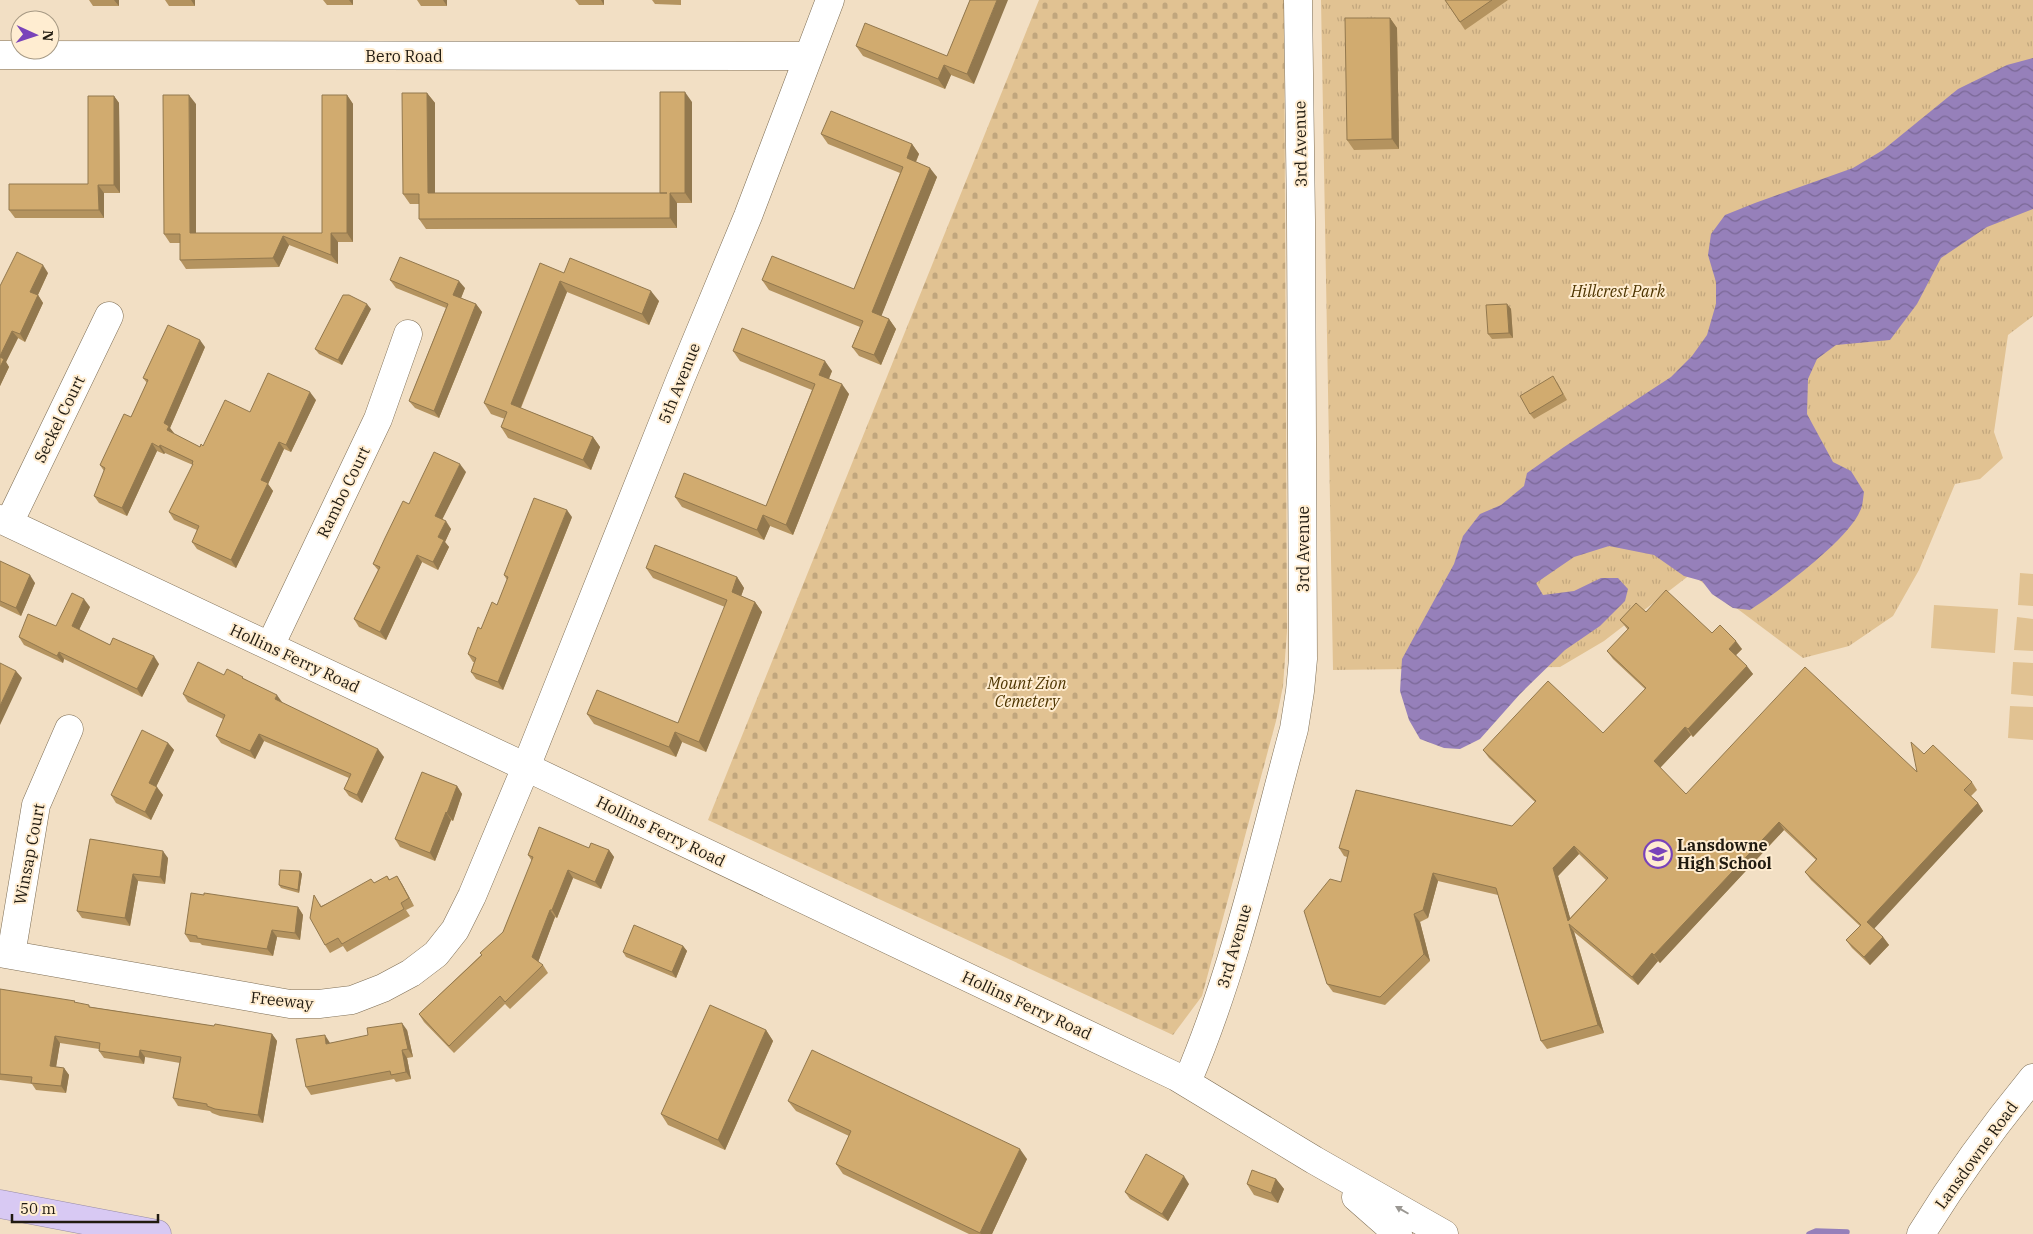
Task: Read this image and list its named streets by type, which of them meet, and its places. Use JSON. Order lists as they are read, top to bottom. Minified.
{"streets":{"street":["Bero Road","3rd Avenue","5th Avenue","Seckel Court","Rambo Court","Hollins Ferry Road","Winsap Court","Freeway","Lansdowne Road"]},"crossings":[["Bero Road","5th Avenue"],["3rd Avenue","Hollins Ferry Road"],["5th Avenue","Hollins Ferry Road"],["5th Avenue","Freeway"],["Seckel Court","Hollins Ferry Road"],["Rambo Court","Hollins Ferry Road"],["Hollins Ferry Road","Freeway"],["Winsap Court","Freeway"]],"parks":["Hillcrest Park","Mount Zion Cemetery"],"places":{"school or university":["Lansdowne High School"]},"scale_bar":"50 m","north":"right"}
